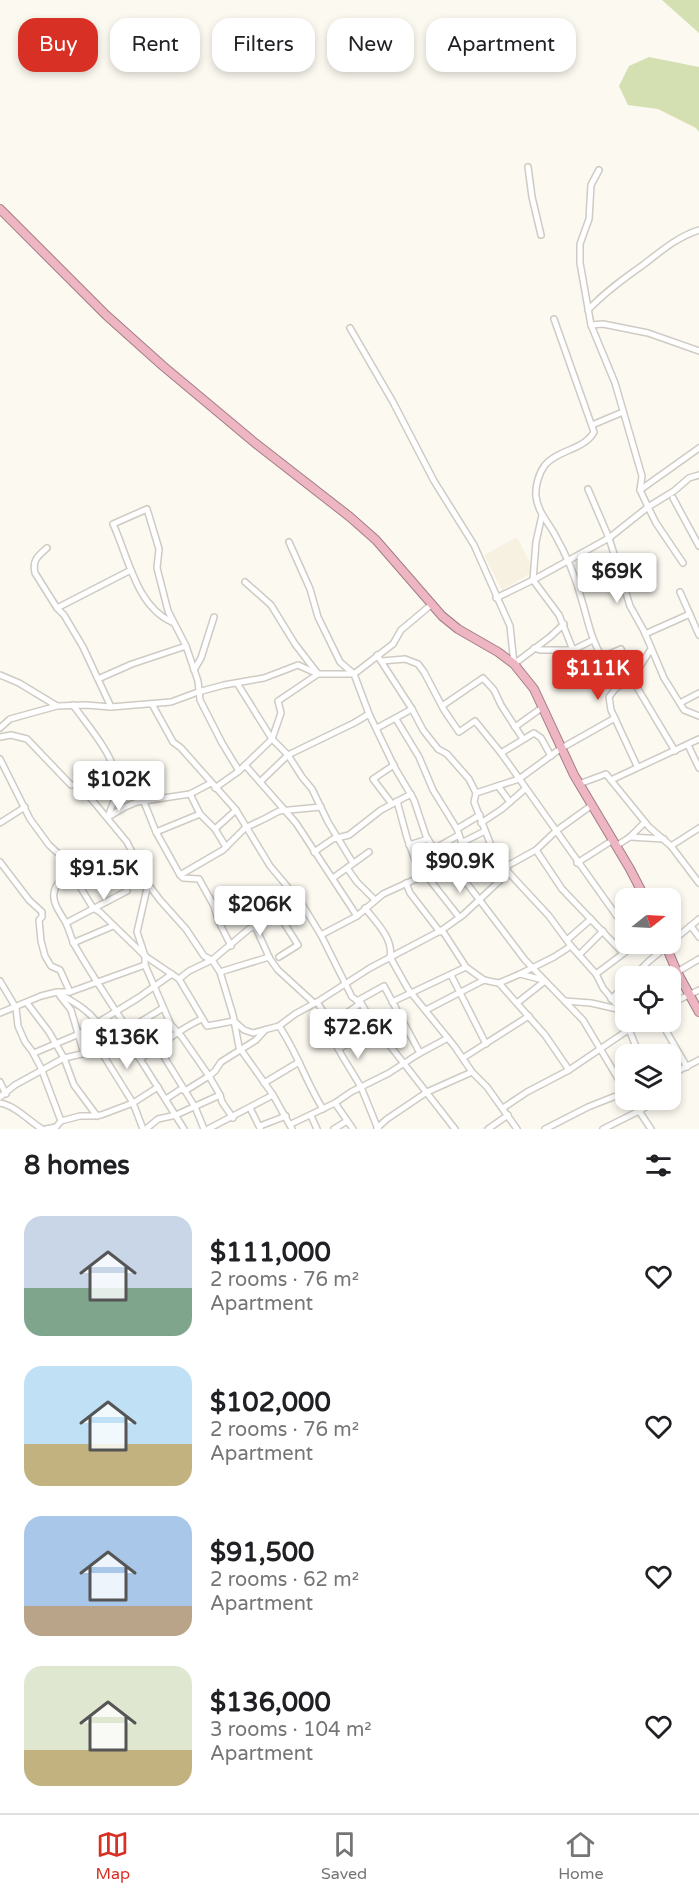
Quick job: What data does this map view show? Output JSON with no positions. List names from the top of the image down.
{
  "north": "right",
  "page": {
    "chip": [
      "Buy",
      "Rent",
      "Filters",
      "New",
      "Apartment"
    ],
    "price": [
      "$69K",
      "$111K",
      "$102K",
      "$90.9K",
      "$91.5K",
      "$206K",
      "$72.6K",
      "$136K"
    ],
    "heading": "8 homes",
    "list": [
      {
        "name": "$111,000",
        "note": "2 rooms · 76 m² · Apartment"
      },
      {
        "name": "$102,000",
        "note": "2 rooms · 76 m² · Apartment"
      },
      {
        "name": "$91,500",
        "note": "2 rooms · 62 m² · Apartment"
      },
      {
        "name": "$136,000",
        "note": "3 rooms · 104 m² · Apartment"
      }
    ],
    "tabs": ["Map", "Saved", "Home"]
  }
}
